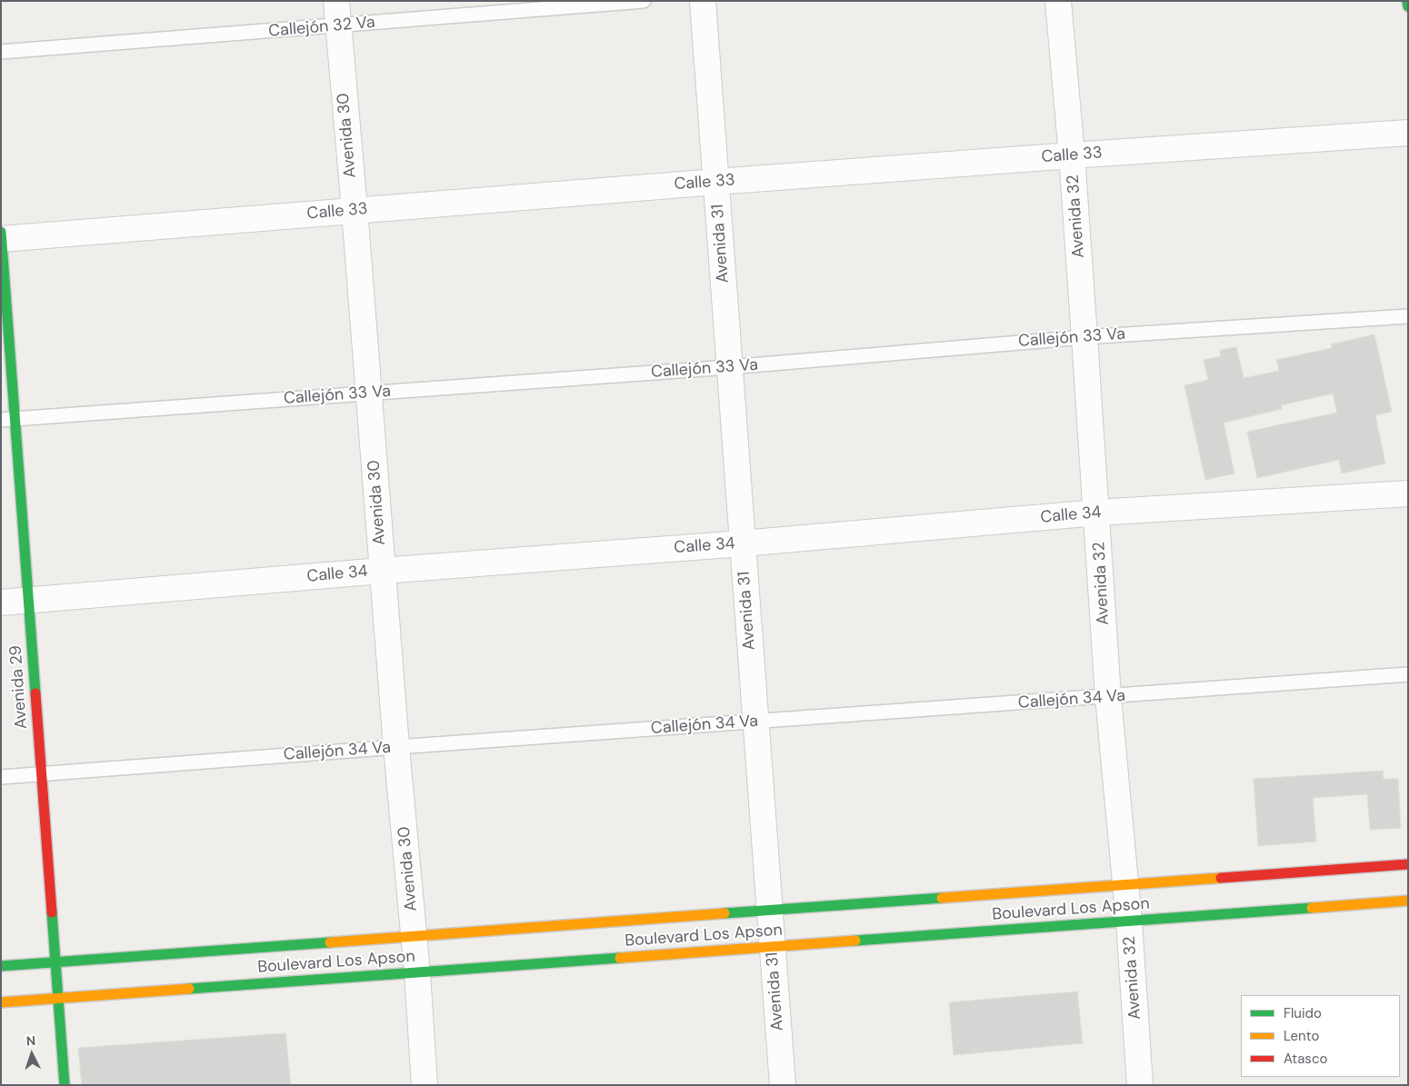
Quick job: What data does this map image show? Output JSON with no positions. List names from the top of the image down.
{
  "streets": {
    "main road": ["Avenida 29", "Boulevard Los Apson"],
    "street": [
      "Avenida 30",
      "Calle 33",
      "Avenida 32",
      "Avenida 31",
      "Calle 34"
    ],
    "lane": ["Callejón 32 Va", "Callejón 33 Va", "Callejón 34 Va"]
  },
  "crossings": [
    ["Callejón 32 Va", "Avenida 30"],
    ["Avenida 30", "Calle 33"],
    ["Avenida 30", "Callejón 33 Va"],
    ["Avenida 30", "Calle 34"],
    ["Avenida 30", "Callejón 34 Va"],
    ["Avenida 30", "Boulevard Los Apson"],
    ["Calle 33", "Avenida 32"],
    ["Calle 33", "Avenida 31"],
    ["Calle 33", "Avenida 29"],
    ["Avenida 32", "Callejón 33 Va"],
    ["Avenida 32", "Calle 34"],
    ["Avenida 32", "Callejón 34 Va"],
    ["Avenida 32", "Boulevard Los Apson"],
    ["Avenida 31", "Callejón 33 Va"],
    ["Avenida 31", "Calle 34"],
    ["Avenida 31", "Callejón 34 Va"],
    ["Avenida 31", "Boulevard Los Apson"],
    ["Callejón 33 Va", "Avenida 29"],
    ["Calle 34", "Avenida 29"],
    ["Avenida 29", "Callejón 34 Va"],
    ["Avenida 29", "Boulevard Los Apson"]
  ],
  "legend": ["Fluido", "Lento", "Atasco"],
  "north": "top"
}
